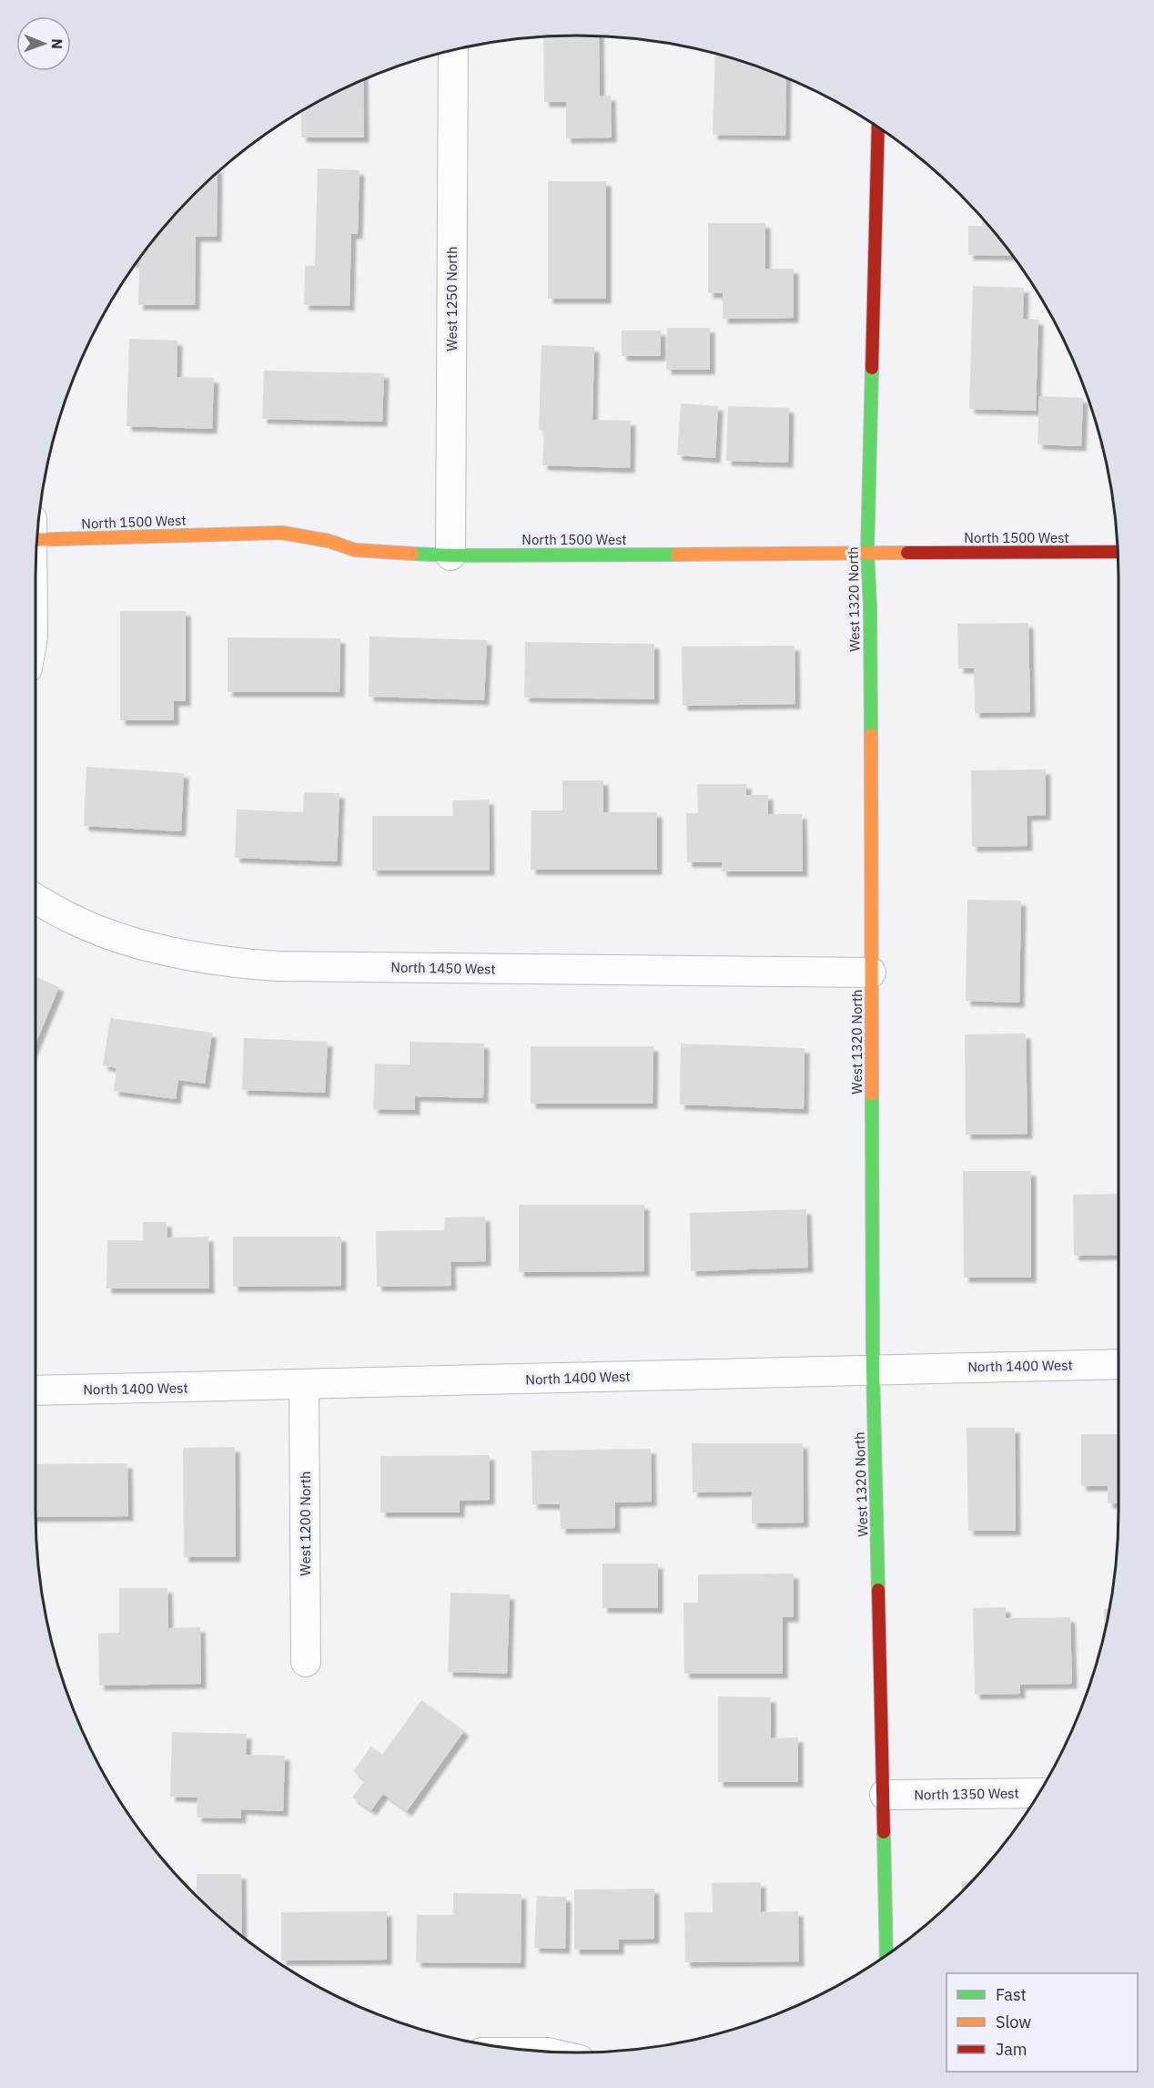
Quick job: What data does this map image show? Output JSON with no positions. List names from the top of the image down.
{
  "streets": {
    "street": [
      "West 1250 North",
      "North 1500 West",
      "West 1320 North",
      "North 1450 West",
      "North 1400 West",
      "West 1200 North",
      "North 1350 West"
    ]
  },
  "crossings": [
    ["West 1250 North", "North 1500 West"],
    ["North 1500 West", "West 1320 North"],
    ["West 1320 North", "North 1450 West"],
    ["West 1320 North", "North 1400 West"],
    ["West 1320 North", "North 1350 West"],
    ["North 1400 West", "West 1200 North"]
  ],
  "legend": ["Fast", "Slow", "Jam"],
  "north": "right"
}
